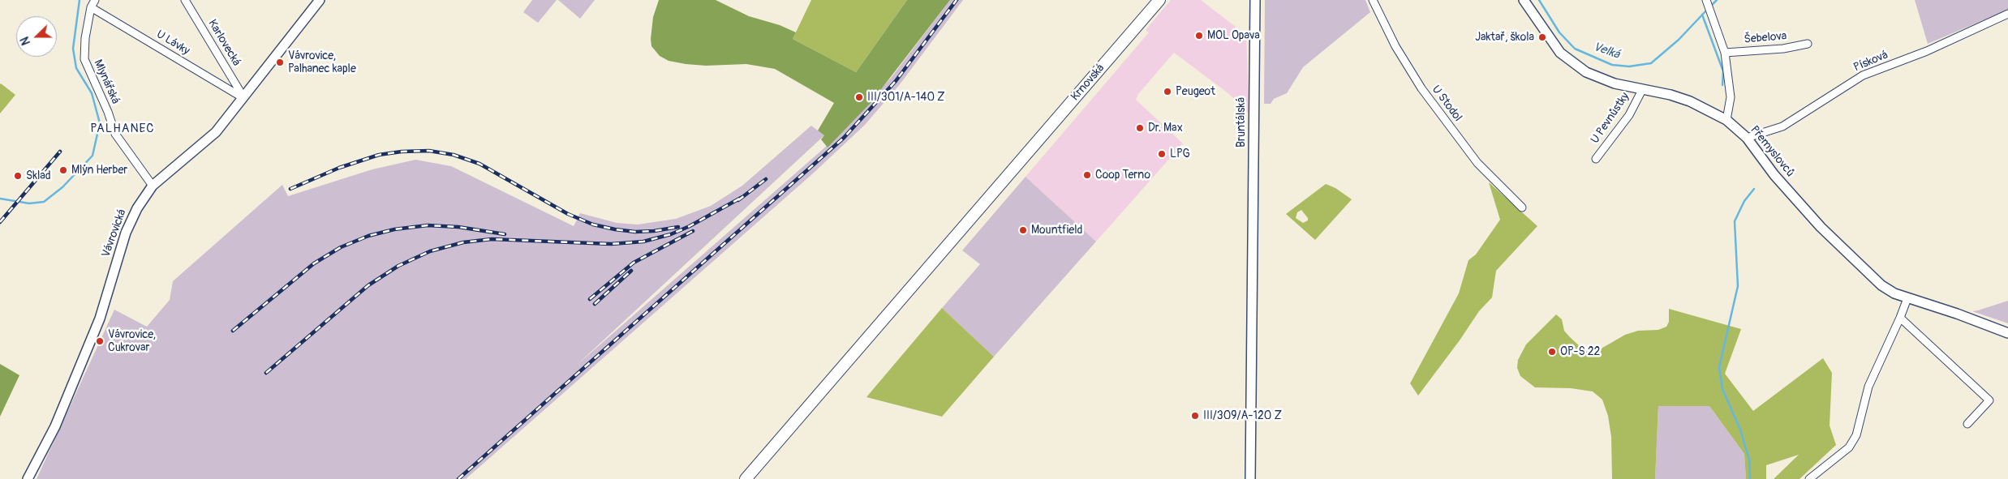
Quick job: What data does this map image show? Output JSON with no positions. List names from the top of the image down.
{
  "streets": {
    "main road": ["Krnovská"],
    "street": [
      "Šebelova",
      "U Lávky",
      "Karlovecká",
      "Písková",
      "Mlynářská",
      "U Stodol",
      "U Pevnůstky",
      "Bruntálská",
      "Přemyslovců",
      "Vávrovická"
    ]
  },
  "crossings": [
    ["U Lávky", "Karlovecká"],
    ["U Lávky", "Mlynářská"],
    ["U Lávky", "Vávrovická"],
    ["Karlovecká", "Vávrovická"],
    ["Písková", "Přemyslovců"],
    ["Mlynářská", "Vávrovická"],
    ["U Pevnůstky", "Přemyslovců"]
  ],
  "districts": ["PALHANEC"],
  "water": ["Velká"],
  "places": [
    "MOL Opava",
    "Jaktař, škola",
    "Vávrovice, Palhanec kaple",
    "Peugeot",
    "III/301/A-140 Z",
    "Dr. Max",
    "LPG",
    "Mlýn Herber",
    "Coop Terno",
    "Sklad",
    "Mountfield",
    "Vávrovice, Cukrovar",
    "OP-S 22",
    "III/309/A-120 Z"
  ],
  "north": "left"
}
